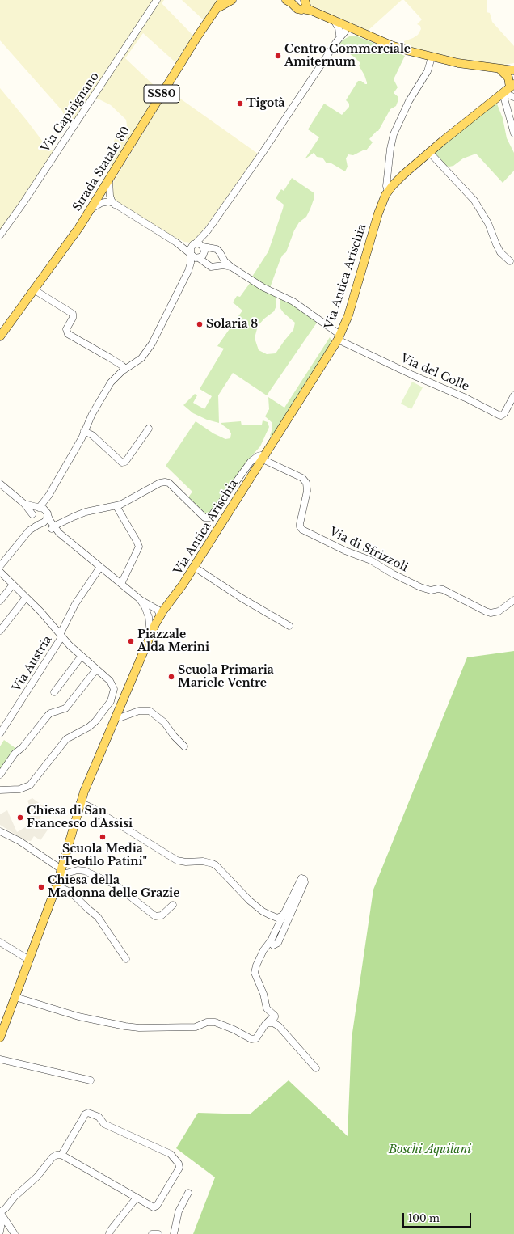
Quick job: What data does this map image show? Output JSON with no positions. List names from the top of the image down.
{
  "streets": {
    "main road": ["SS80", "Strada Statale 80", "Via Antica Arischia"],
    "street": [
      "Via Capitignano",
      "Via del Colle",
      "Via di Sfrizzoli",
      "Via Austria"
    ]
  },
  "crossings": [
    ["Via Antica Arischia", "Via del Colle"],
    ["Via Antica Arischia", "Via di Sfrizzoli"]
  ],
  "parks": ["Boschi Aquilani"],
  "places": [
    "Centro Commerciale Amiternum",
    "Tigotà",
    "Solaria 8",
    "Piazzale Alda Merini",
    "Scuola Primaria Mariele Ventre",
    "Chiesa di San Francesco d'Assisi",
    "Scuola Media \"Teofilo Patini\"",
    "Chiesa della Madonna delle Grazie"
  ],
  "scale_bar": "100 m"
}
